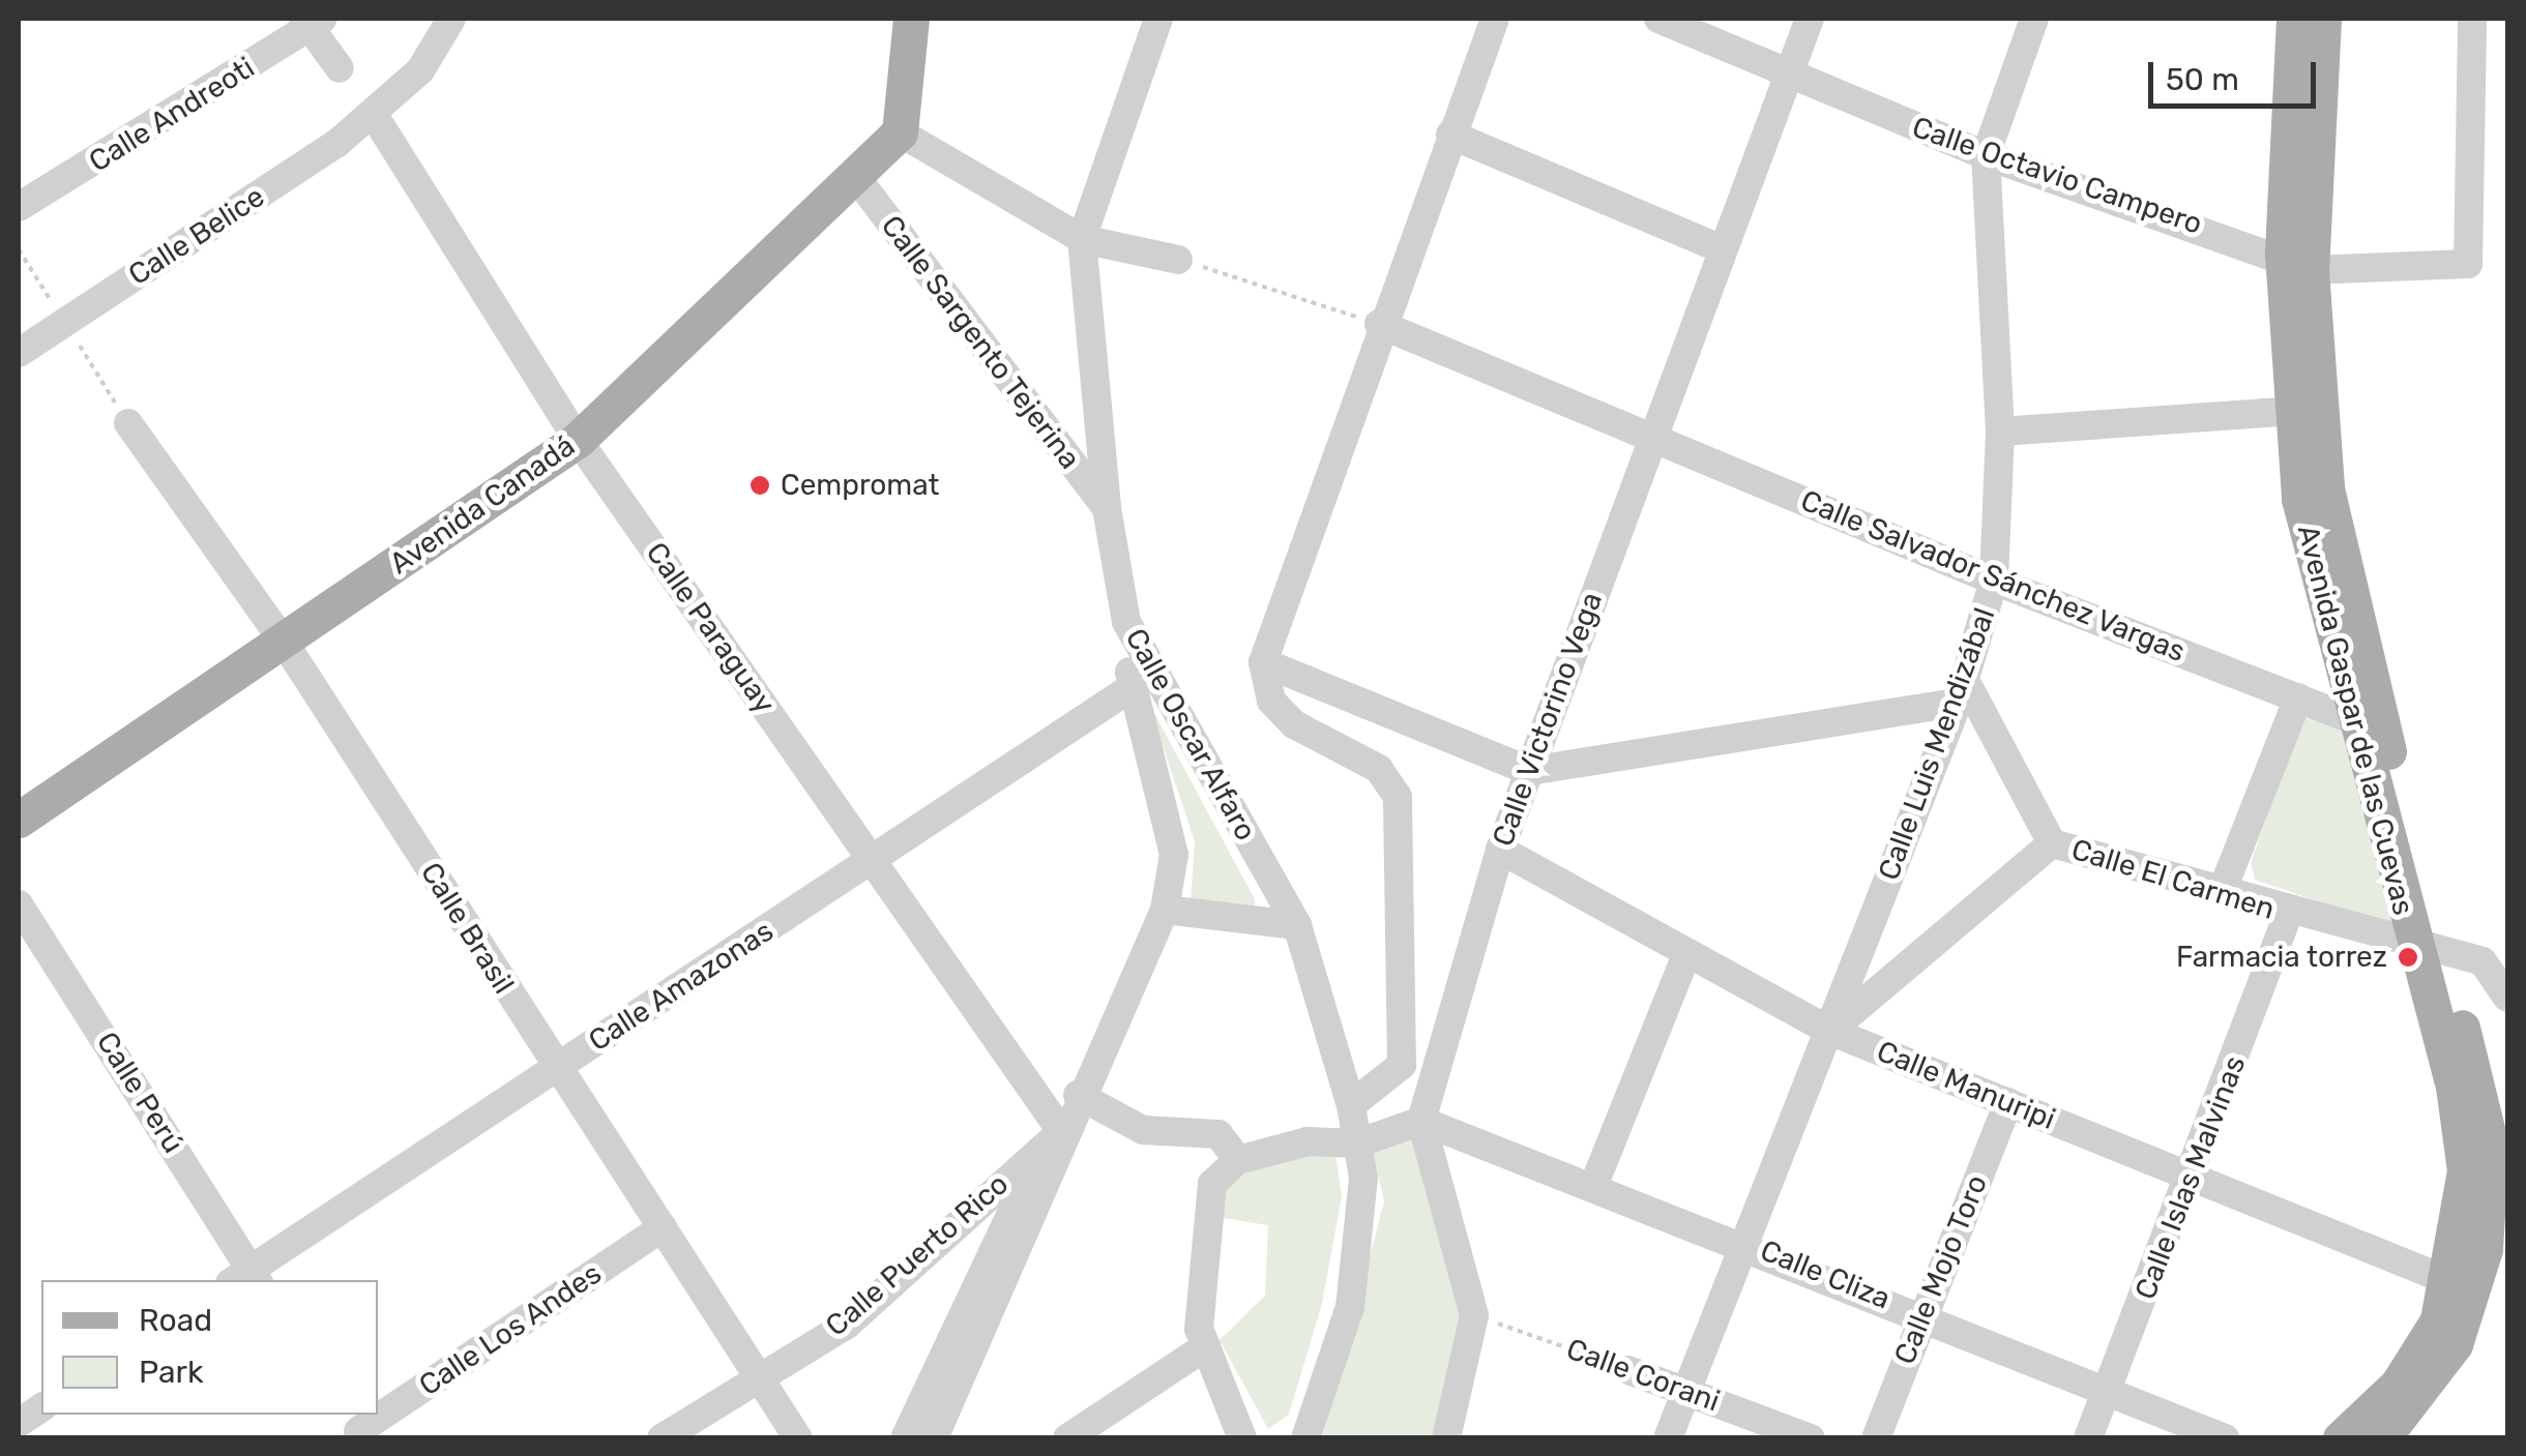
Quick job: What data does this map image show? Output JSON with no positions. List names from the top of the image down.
{
  "streets": {
    "main road": ["Avenida Canadá", "Avenida Gaspar de las Cuevas"],
    "street": [
      "Calle Andreoti",
      "Calle Octavio Campero",
      "Calle Belice",
      "Calle Sargento Tejerina",
      "Calle Salvador Sánchez Vargas",
      "Calle Paraguay",
      "Calle Victorino Vega",
      "Calle Oscar Alfaro",
      "Calle Luis Mendizábal",
      "Calle El Carmen",
      "Calle Brasil",
      "Calle Amazonas",
      "Calle Manuripi",
      "Calle Perú",
      "Calle Islas Malvinas",
      "Calle Puerto Rico",
      "Calle Mojo Toro",
      "Calle Cliza",
      "Calle Los Andes",
      "Calle Corani"
    ]
  },
  "crossings": [
    ["Calle Octavio Campero", "Calle Victorino Vega"],
    ["Calle Octavio Campero", "Avenida Gaspar de las Cuevas"],
    ["Calle Octavio Campero", "Calle Luis Mendizábal"],
    ["Calle Belice", "Calle Paraguay"],
    ["Calle Sargento Tejerina", "Avenida Canadá"],
    ["Calle Sargento Tejerina", "Calle Oscar Alfaro"],
    ["Avenida Canadá", "Calle Paraguay"],
    ["Avenida Canadá", "Calle Brasil"],
    ["Calle Salvador Sánchez Vargas", "Calle Victorino Vega"],
    ["Calle Salvador Sánchez Vargas", "Avenida Gaspar de las Cuevas"],
    ["Calle Salvador Sánchez Vargas", "Calle Luis Mendizábal"],
    ["Calle Paraguay", "Calle Amazonas"],
    ["Calle Paraguay", "Calle Puerto Rico"],
    ["Calle Victorino Vega", "Calle Manuripi"],
    ["Calle Victorino Vega", "Calle Cliza"],
    ["Avenida Gaspar de las Cuevas", "Calle El Carmen"],
    ["Avenida Gaspar de las Cuevas", "Calle Manuripi"],
    ["Calle Luis Mendizábal", "Calle Manuripi"],
    ["Calle Luis Mendizábal", "Calle Cliza"],
    ["Calle Luis Mendizábal", "Calle Corani"],
    ["Calle El Carmen", "Calle Islas Malvinas"],
    ["Calle Brasil", "Calle Amazonas"],
    ["Calle Brasil", "Calle Puerto Rico"],
    ["Calle Brasil", "Calle Los Andes"],
    ["Calle Amazonas", "Calle Perú"],
    ["Calle Manuripi", "Calle Islas Malvinas"],
    ["Calle Manuripi", "Calle Mojo Toro"],
    ["Calle Islas Malvinas", "Calle Cliza"],
    ["Calle Mojo Toro", "Calle Cliza"]
  ],
  "places": ["Cempromat", "Farmacia torrez"],
  "legend": ["Road", "Park"],
  "scale_bar": "50 m"
}
